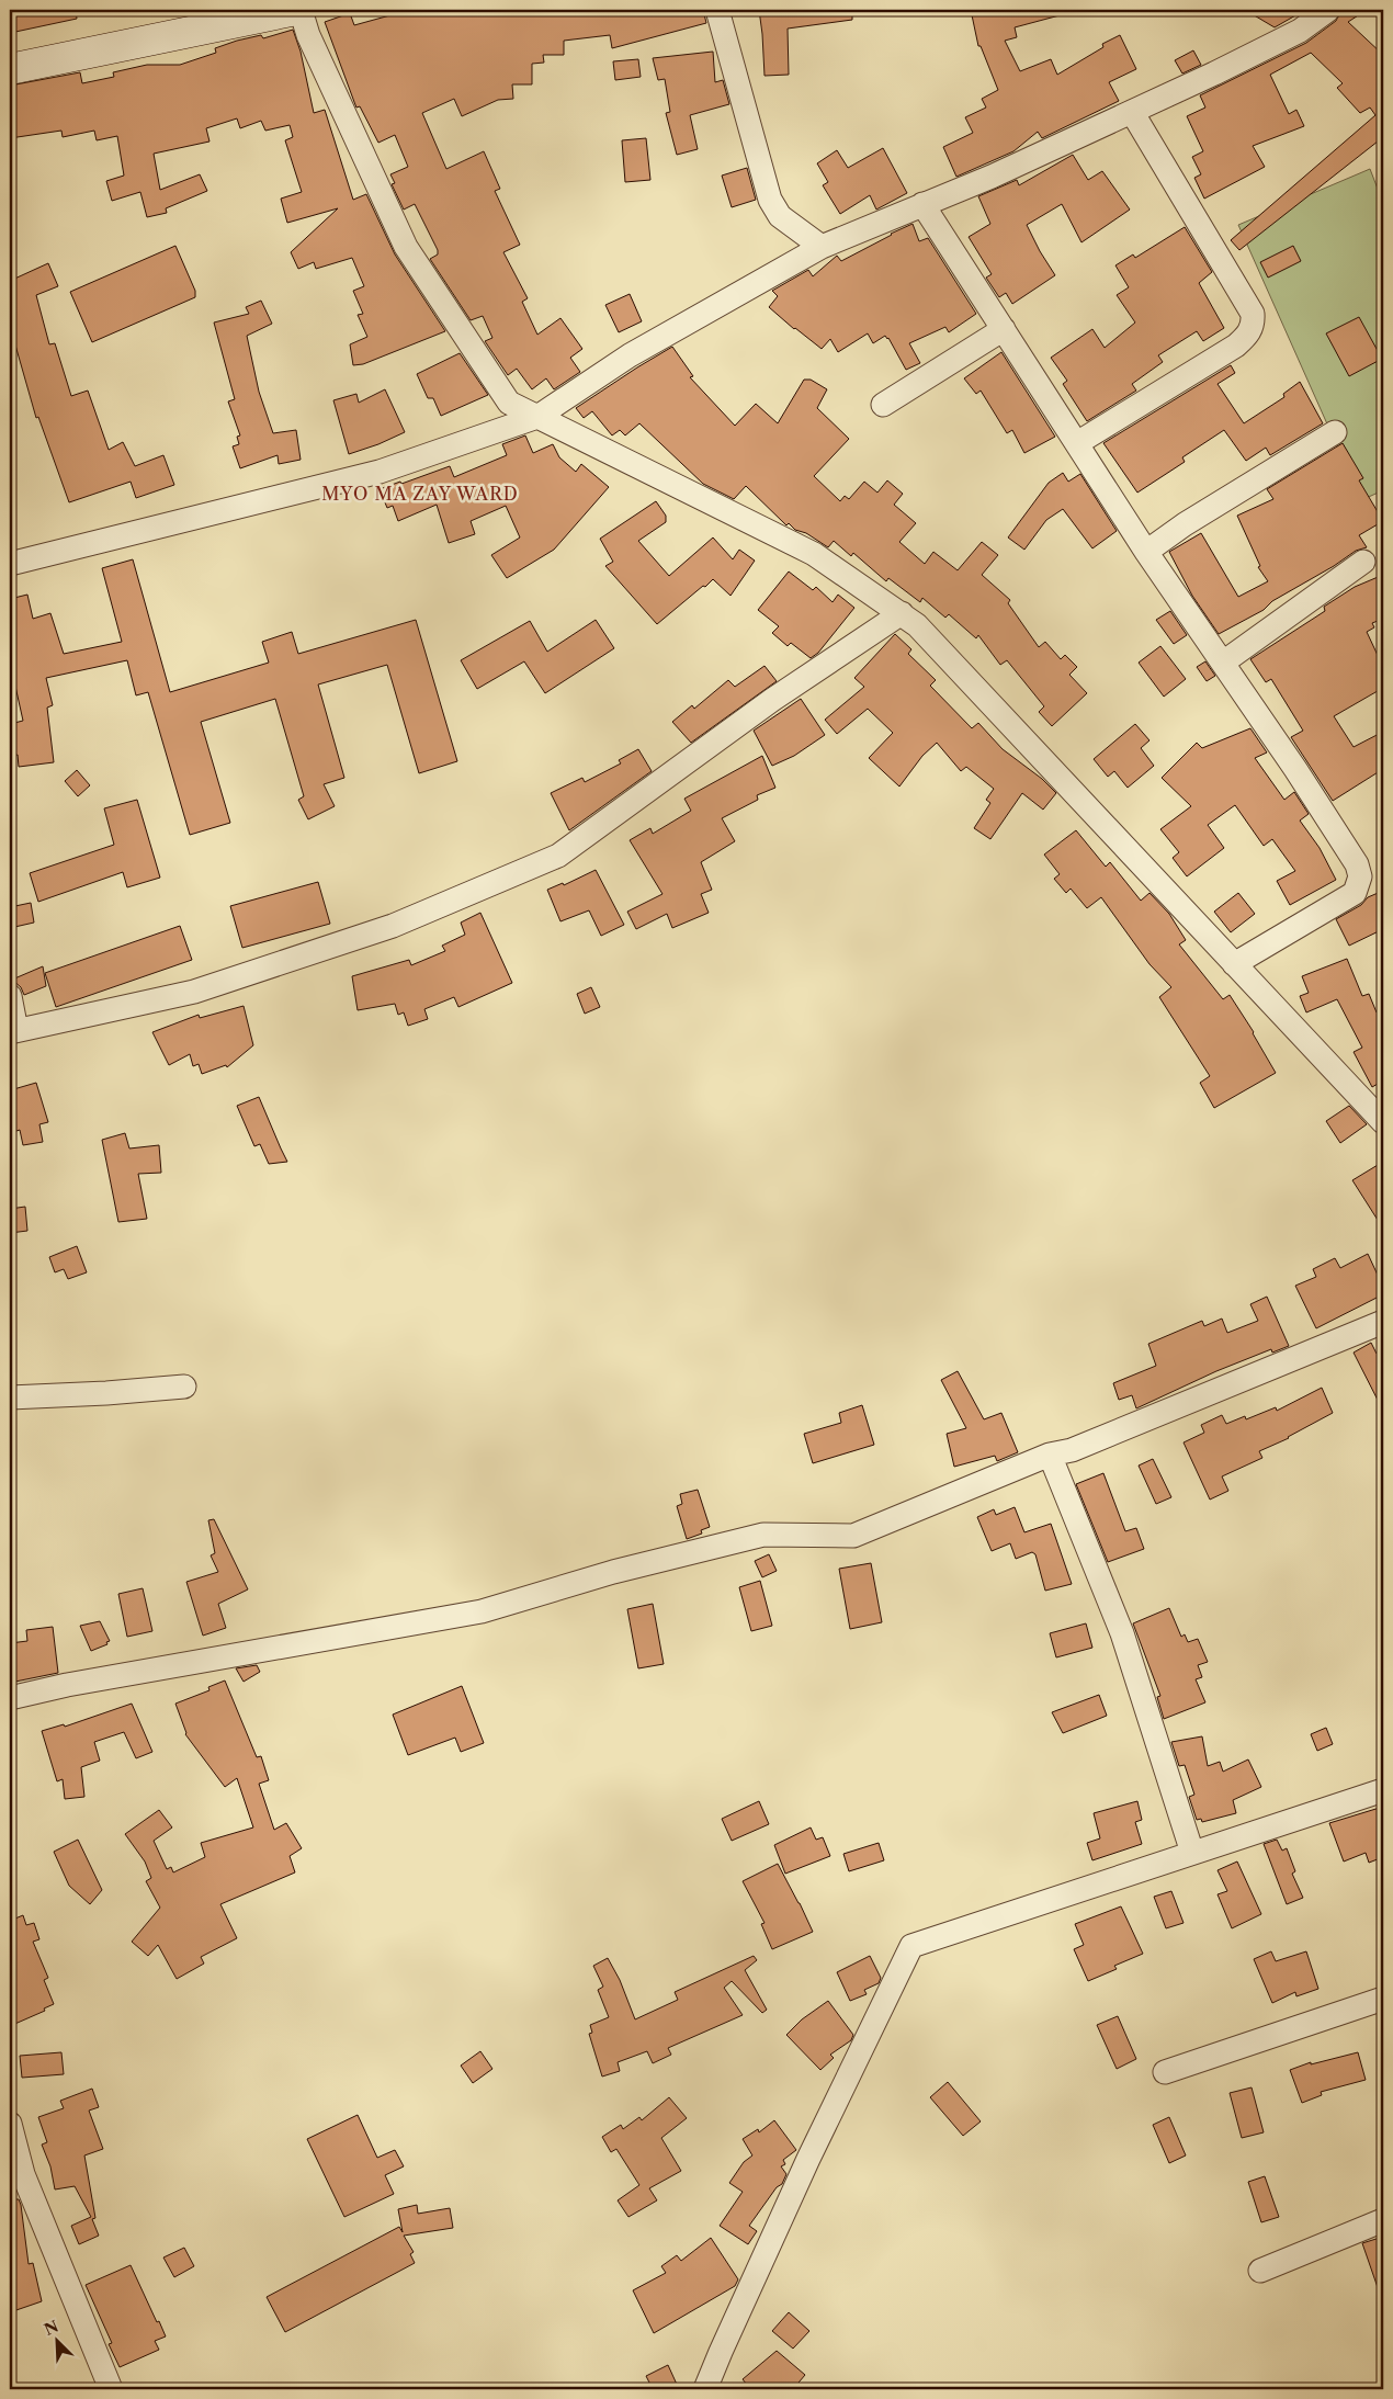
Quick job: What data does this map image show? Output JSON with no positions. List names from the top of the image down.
{
  "districts": ["MYO MA ZAY WARD"],
  "north": "top left"
}
